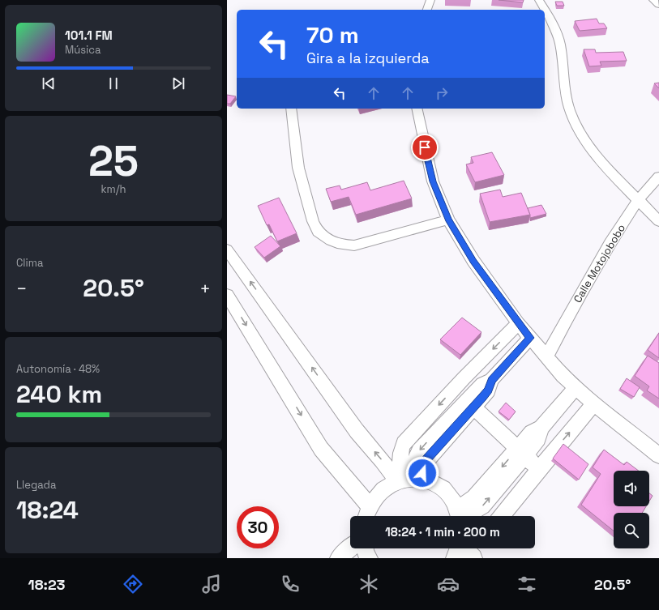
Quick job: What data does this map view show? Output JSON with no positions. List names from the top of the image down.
{
  "streets": {
    "street": ["Calle Motojobobo"]
  },
  "page": {
    "turn": ["70 m", "Gira a la izquierda"],
    "song": ["101.1 FM", "Música"],
    "tile": [
      ["25", "km/h"],
      "Clima",
      ["Autonomía · 48%", "240 km"],
      ["Llegada", "18:24"]
    ],
    "heat": ["−", "20.5°", "+"],
    "limit": "30",
    "trip": "18:24 · 1 min · 200 m",
    "tabs": ["18:23", "20.5°"]
  }
}
